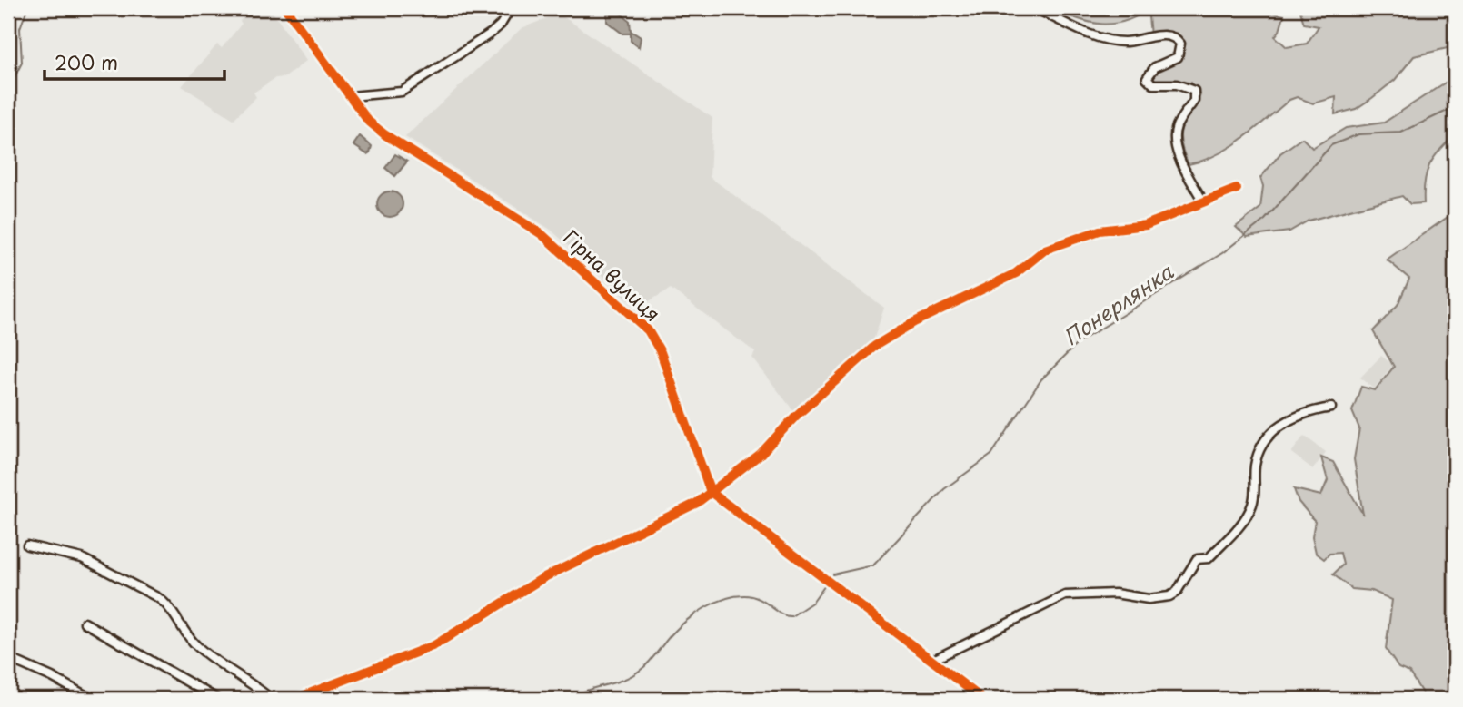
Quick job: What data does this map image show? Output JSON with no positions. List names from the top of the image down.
{
  "streets": {
    "street": ["Гірна вулиця"]
  },
  "water": ["Понерлянка"],
  "scale_bar": "200 m"
}
